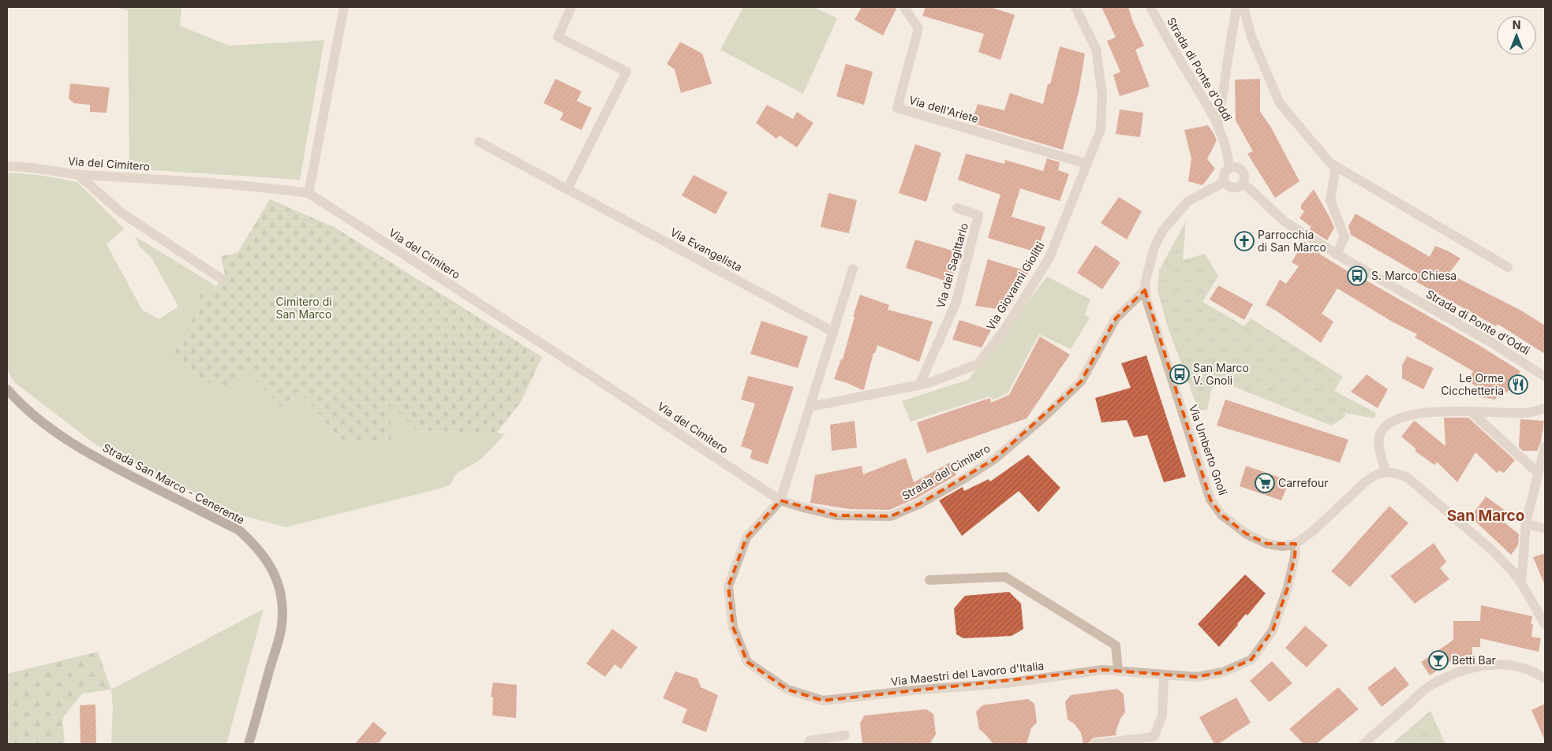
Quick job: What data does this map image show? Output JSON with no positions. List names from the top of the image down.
{
  "streets": {
    "main road": ["Strada San Marco - Cenerente"],
    "street": [
      "Strada di Ponte d'Oddi",
      "Via dell'Ariete",
      "Via del Cimitero",
      "Via Evangelista",
      "Via del Sagittario",
      "Via Giovanni Giolitti",
      "Via Umberto Gnoli",
      "Strada del Cimitero",
      "Via Maestri del Lavoro d'Italia"
    ]
  },
  "crossings": [
    ["Strada di Ponte d'Oddi", "Via Umberto Gnoli"],
    ["Via dell'Ariete", "Via Giovanni Giolitti"],
    ["Via del Cimitero", "Strada del Cimitero"],
    ["Via del Cimitero", "Via Maestri del Lavoro d'Italia"],
    ["Via del Sagittario", "Via Giovanni Giolitti"],
    ["Via Umberto Gnoli", "Strada del Cimitero"],
    ["Via Umberto Gnoli", "Via Maestri del Lavoro d'Italia"],
    ["Strada del Cimitero", "Via Maestri del Lavoro d'Italia"]
  ],
  "districts": ["San Marco"],
  "parks": ["Cimitero di San Marco"],
  "places": {
    "church": ["Parrocchia di San Marco"],
    "bus stop": ["S. Marco Chiesa", "San Marco V. Gnoli"],
    "restaurant": ["Le Orme Cicchetteria"],
    "supermarket": ["Carrefour"],
    "bar": ["Betti Bar"]
  },
  "north": "top"
}
